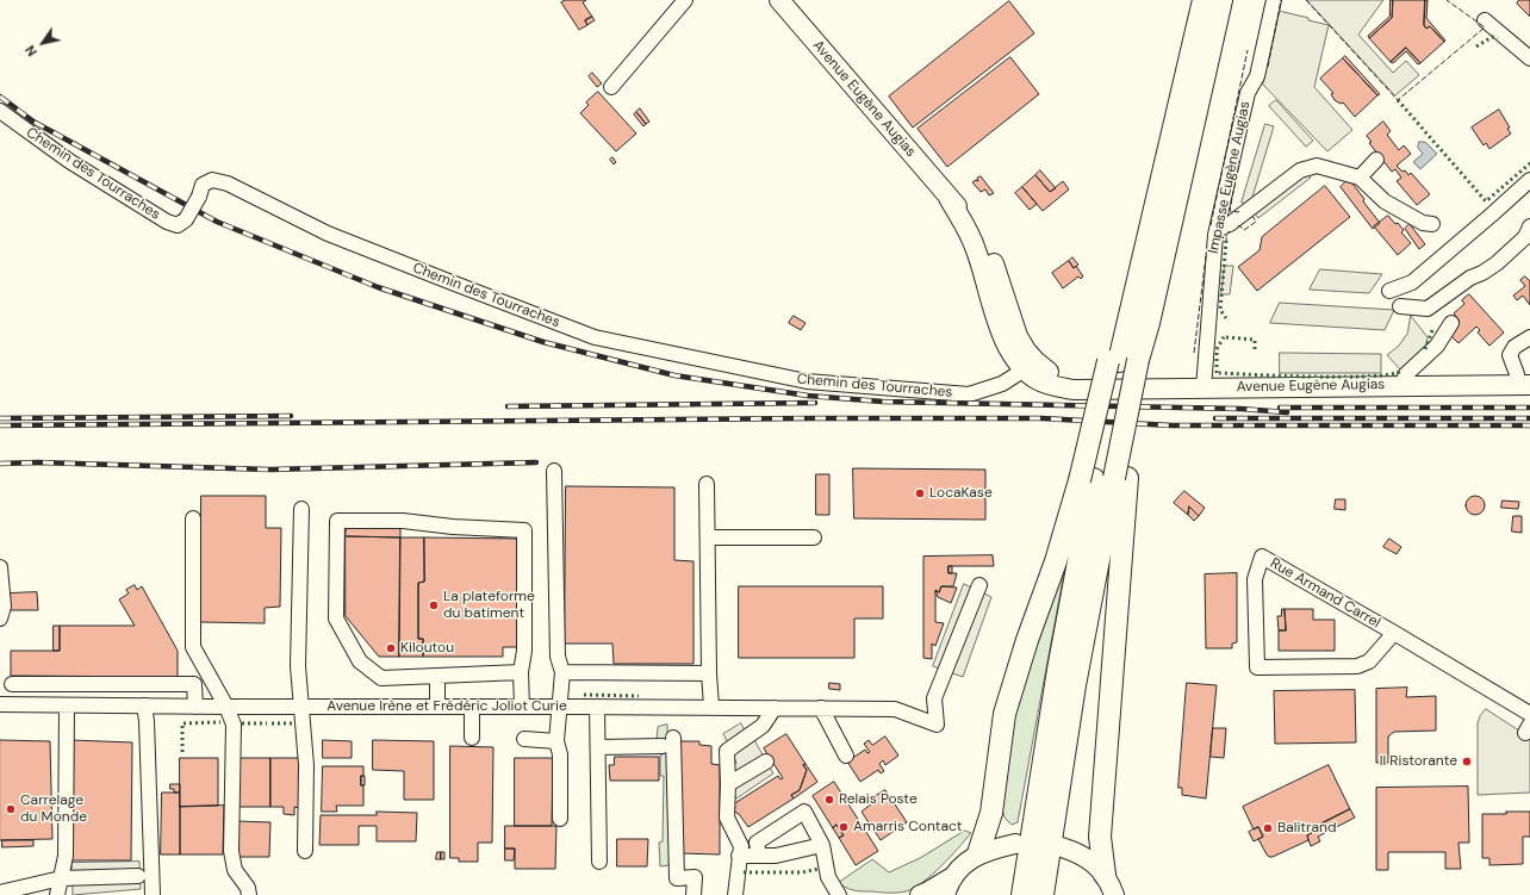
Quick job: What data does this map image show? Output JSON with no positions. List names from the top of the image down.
{
  "streets": {
    "main road": ["Avenue Eugène Augias"],
    "street": [
      "Chemin des Tourraches",
      "Impasse Eugène Augias",
      "Rue Armand Carrel",
      "Avenue Irène et Frédéric Joliot Curie"
    ]
  },
  "crossings": [
    ["Avenue Eugène Augias", "Chemin des Tourraches"],
    ["Avenue Eugène Augias", "Impasse Eugène Augias"]
  ],
  "places": [
    "LocaKase",
    "La plateforme du batiment",
    "Kiloutou",
    "Il Ristorante",
    "Relais Poste",
    "Carrelage du Monde",
    "Amarris Contact",
    "Balitrand"
  ],
  "north": "bottom left"
}
